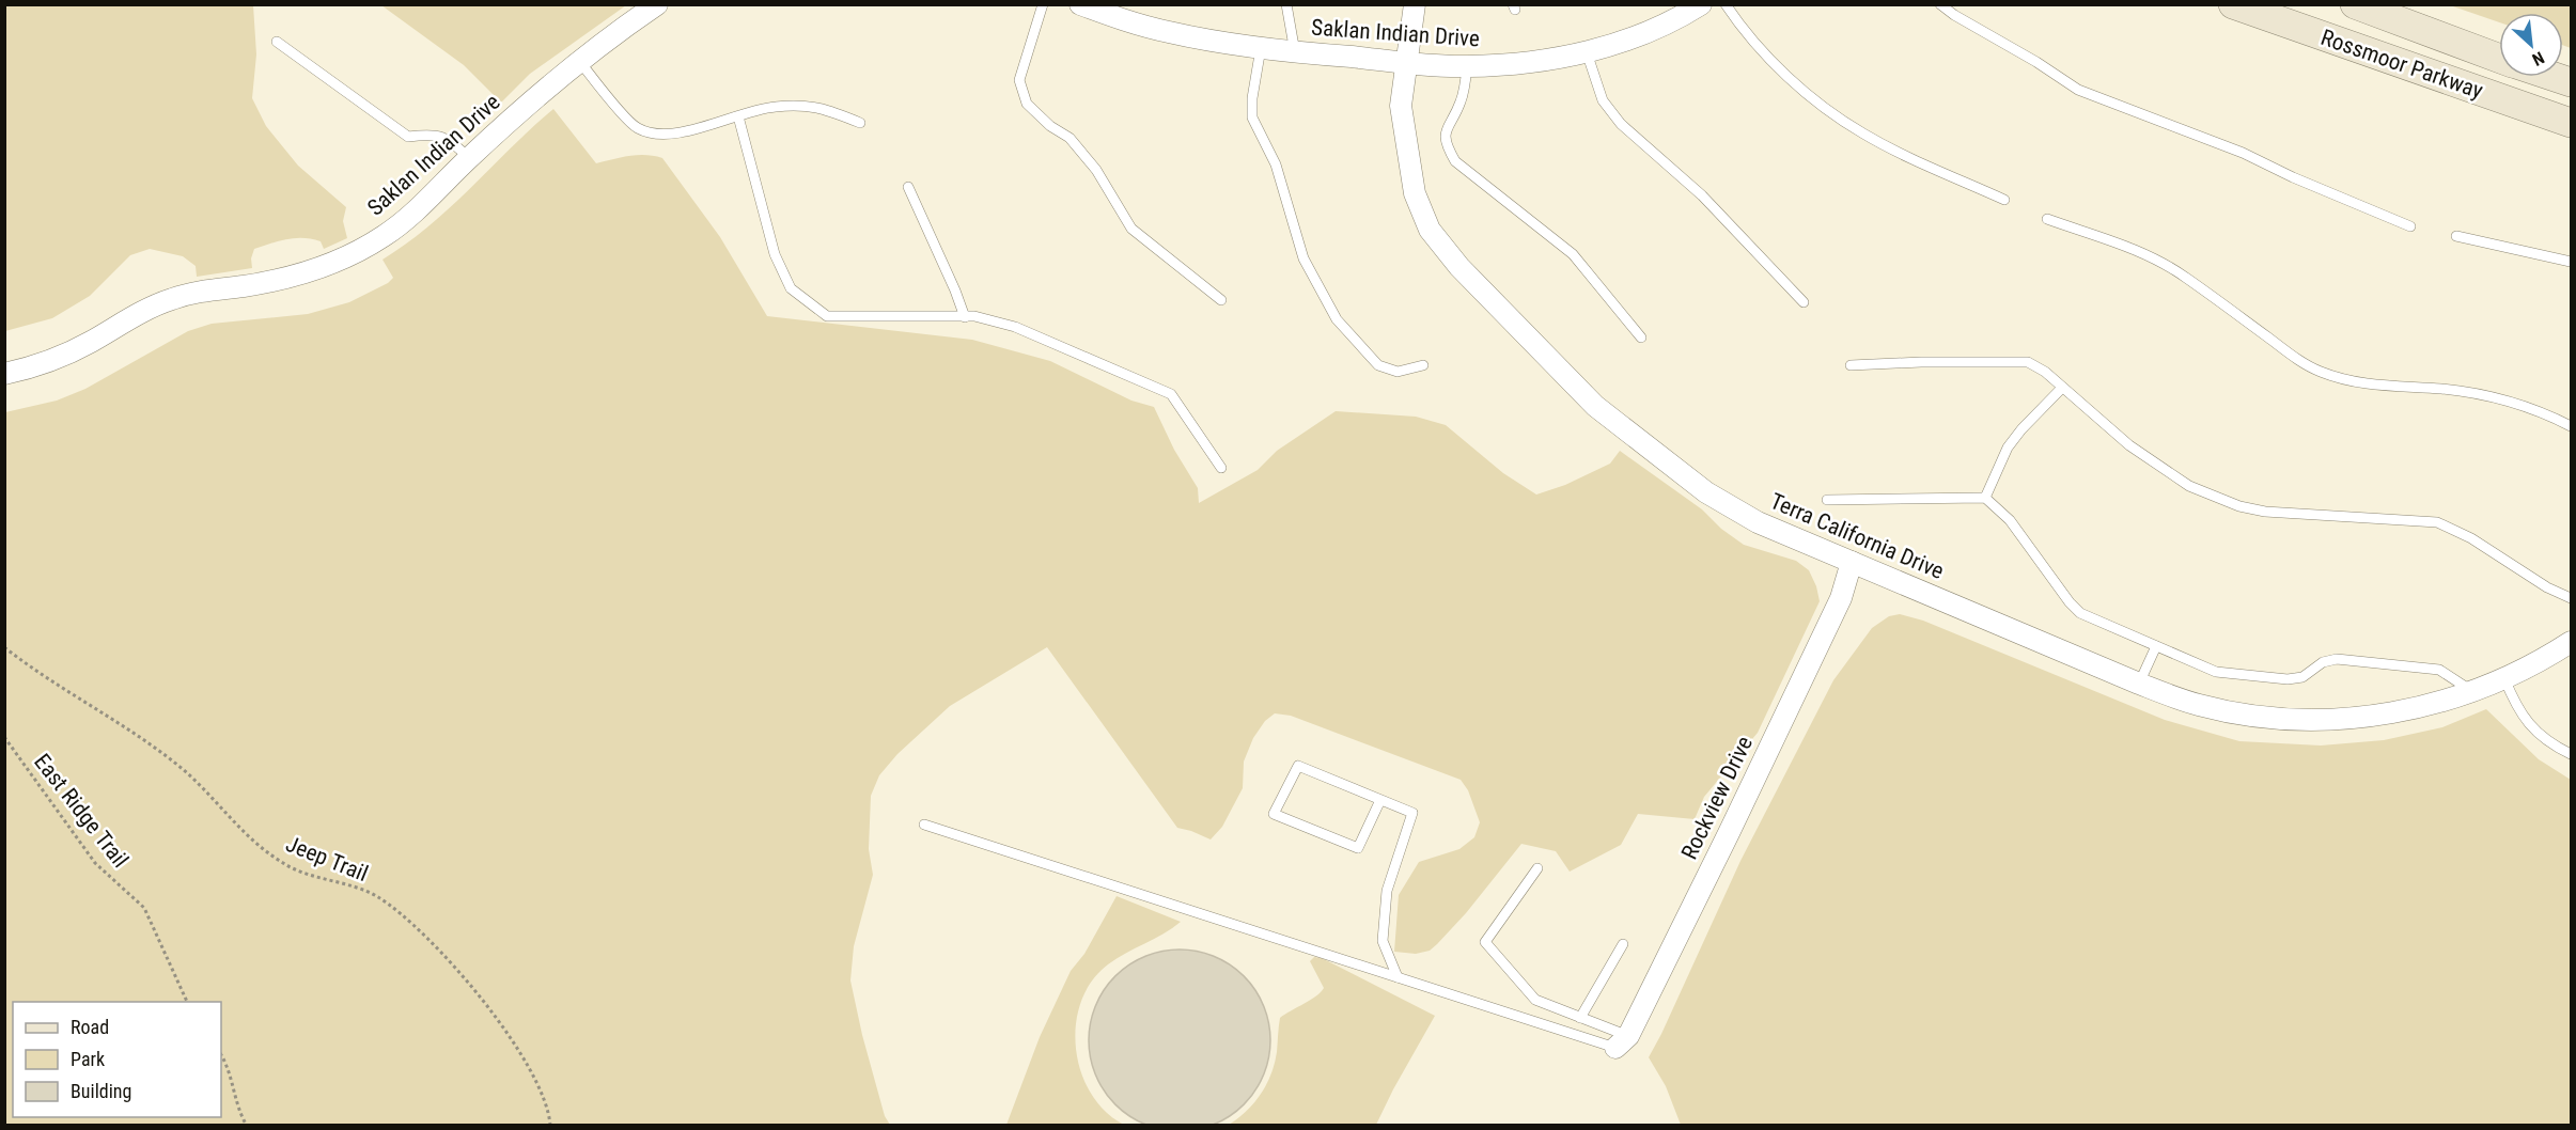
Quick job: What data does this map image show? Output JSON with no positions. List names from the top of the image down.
{
  "streets": {
    "street": [
      "Saklan Indian Drive",
      "Rossmoor Parkway",
      "Terra California Drive",
      "Rockview Drive"
    ],
    "path": ["East Ridge Trail", "Jeep Trail"]
  },
  "crossings": [
    ["Saklan Indian Drive", "Terra California Drive"],
    ["Terra California Drive", "Rockview Drive"]
  ],
  "legend": ["Road", "Park", "Building"],
  "north": "bottom right"
}
